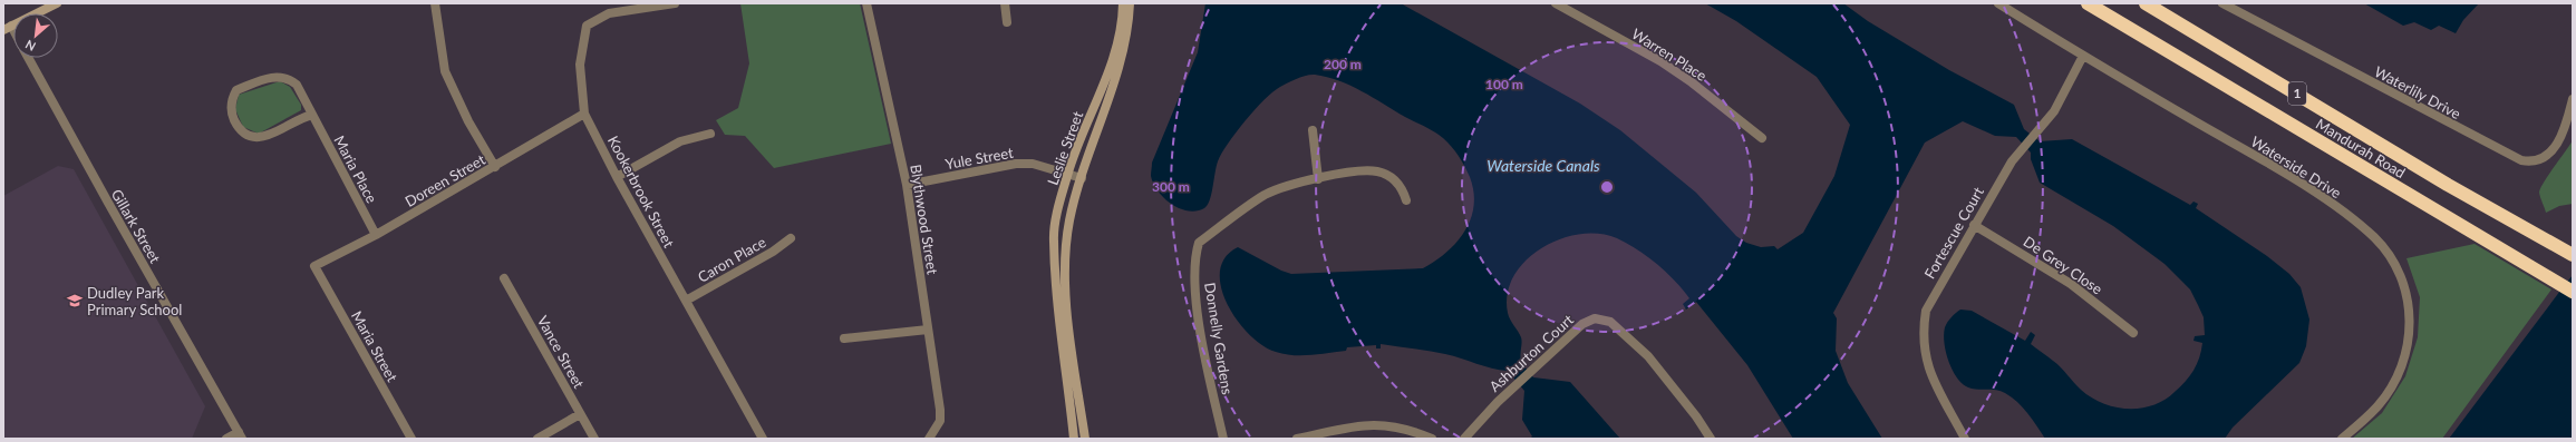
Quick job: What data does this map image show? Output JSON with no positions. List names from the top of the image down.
{
  "streets": {
    "highway": ["1", "Mandurah Road"],
    "street": [
      "Warren Place",
      "Waterlily Drive",
      "Leslie Street",
      "Yule Street",
      "Waterside Drive",
      "Maria Place",
      "Doreen Street",
      "Kookerbrook Street",
      "Blythwood Street",
      "Gillark Street",
      "Fortescue Court",
      "Caron Place",
      "De Grey Close",
      "Donnelly Gardens",
      "Maria Street",
      "Vance Street",
      "Ashburton Court"
    ]
  },
  "crossings": [
    ["Leslie Street", "Yule Street"],
    ["Yule Street", "Blythwood Street"],
    ["Waterside Drive", "Fortescue Court"],
    ["Maria Place", "Doreen Street"],
    ["Doreen Street", "Kookerbrook Street"],
    ["Doreen Street", "Maria Street"],
    ["Kookerbrook Street", "Caron Place"],
    ["Fortescue Court", "De Grey Close"]
  ],
  "water": ["Waterside Canals"],
  "places": {
    "school or university": ["Dudley Park Primary School"]
  },
  "north": "bottom left",
  "rings": ["200 m", "100 m", "300 m"]
}
